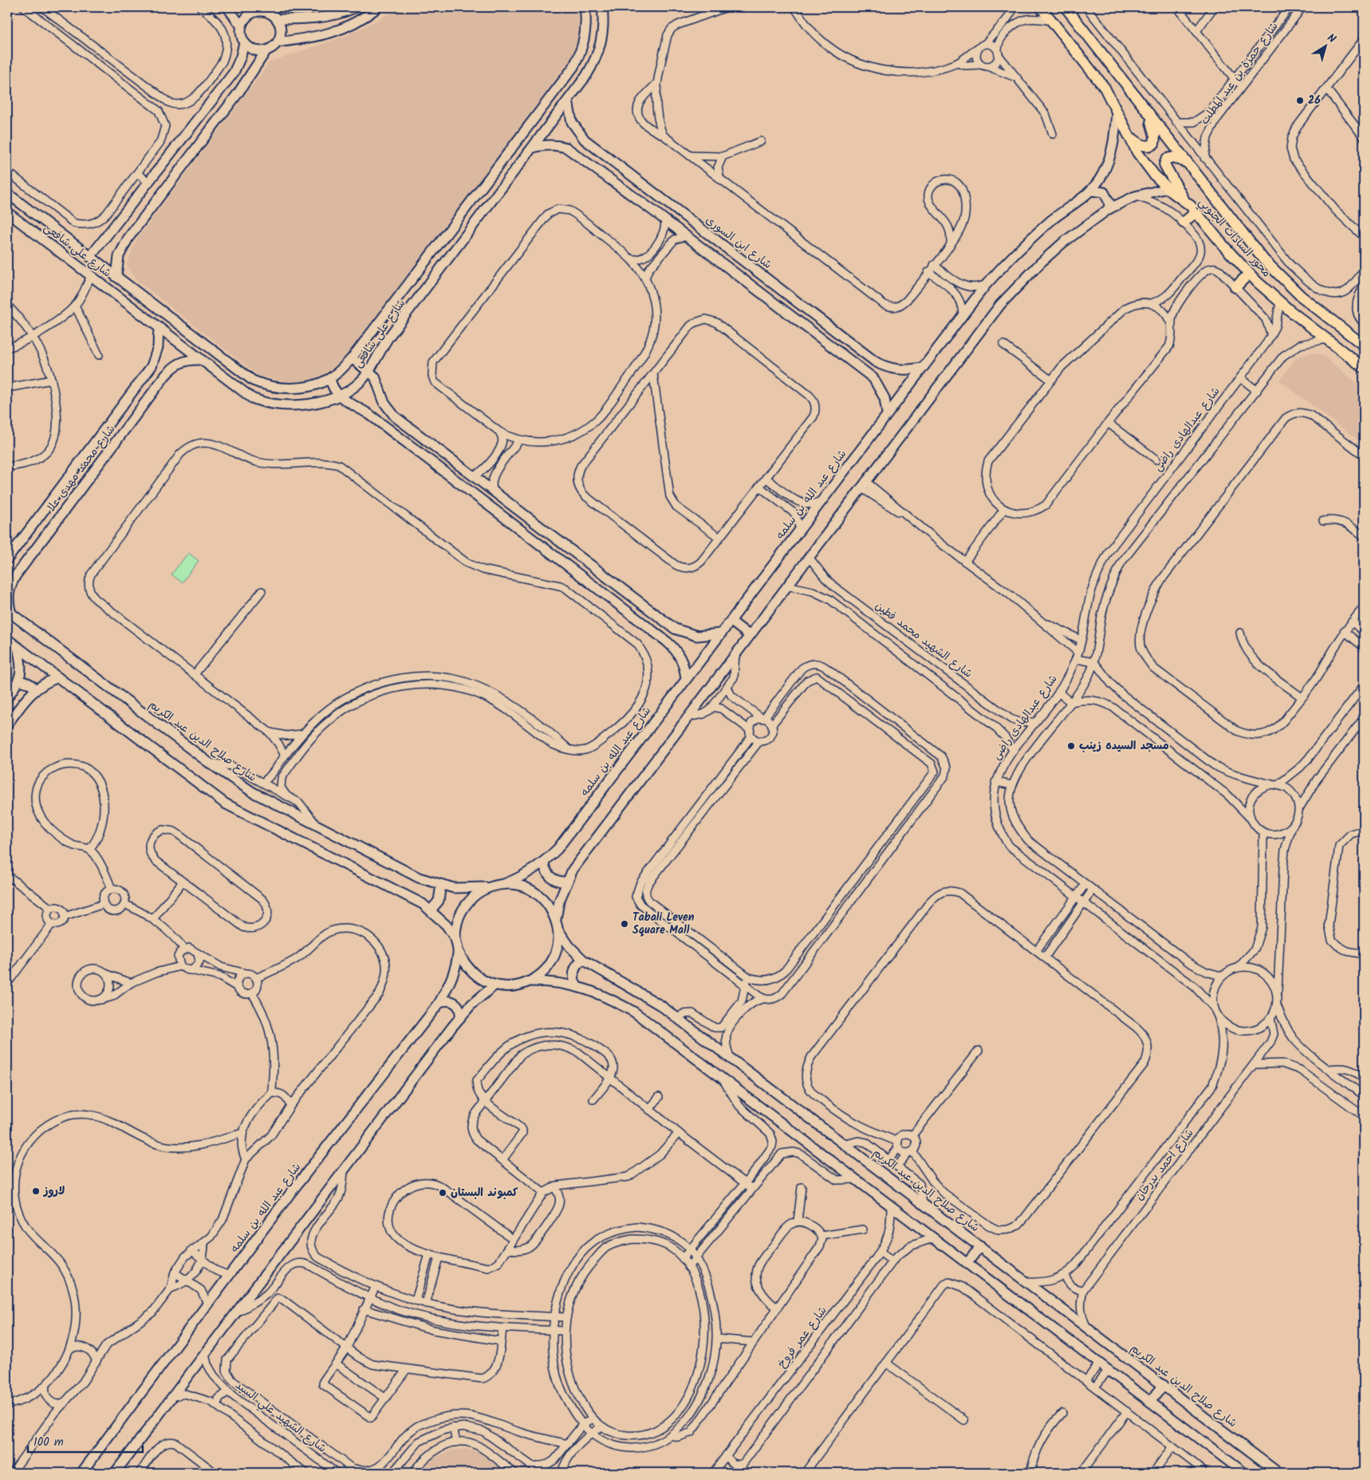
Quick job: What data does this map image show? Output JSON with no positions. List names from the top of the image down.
{
  "streets": {
    "main road": [
      "محور السادات الجنوبي",
      "شارع ابن السورى",
      "شارع على شافعى",
      "شارع محمد مهدى علا",
      "شارع عبد الله بن سلمه",
      "شارع صلاح الدين عبد الكريم"
    ],
    "street": [
      "شارع حمزة بن عبد المطلب",
      "شارع عبدالهادى راضى",
      "شارع الشهيد محمد فطين",
      "شارع احمد بدرخان",
      "شارع عمر فروخ",
      "شارع الشهيد علي السيد"
    ]
  },
  "crossings": [
    ["محور السادات الجنوبي", "شارع عبدالهادى راضى"],
    ["محور السادات الجنوبي", "شارع عبد الله بن سلمه"],
    ["شارع ابن السورى", "شارع على شافعى"],
    ["شارع ابن السورى", "شارع عبد الله بن سلمه"],
    ["شارع على شافعى", "شارع محمد مهدى علا"],
    ["شارع عبدالهادى راضى", "شارع الشهيد محمد فطين"],
    ["شارع عبدالهادى راضى", "شارع احمد بدرخان"],
    ["شارع محمد مهدى علا", "شارع صلاح الدين عبد الكريم"],
    ["شارع عبد الله بن سلمه", "شارع صلاح الدين عبد الكريم"],
    ["شارع صلاح الدين عبد الكريم", "شارع احمد بدرخان"]
  ],
  "places": [
    "26",
    "مسجد السيده زينب",
    "Tabali Leven Square Mall",
    "لاروز",
    "كمبوند البستان"
  ],
  "scale_bar": "100 m",
  "north": "top right"
}
